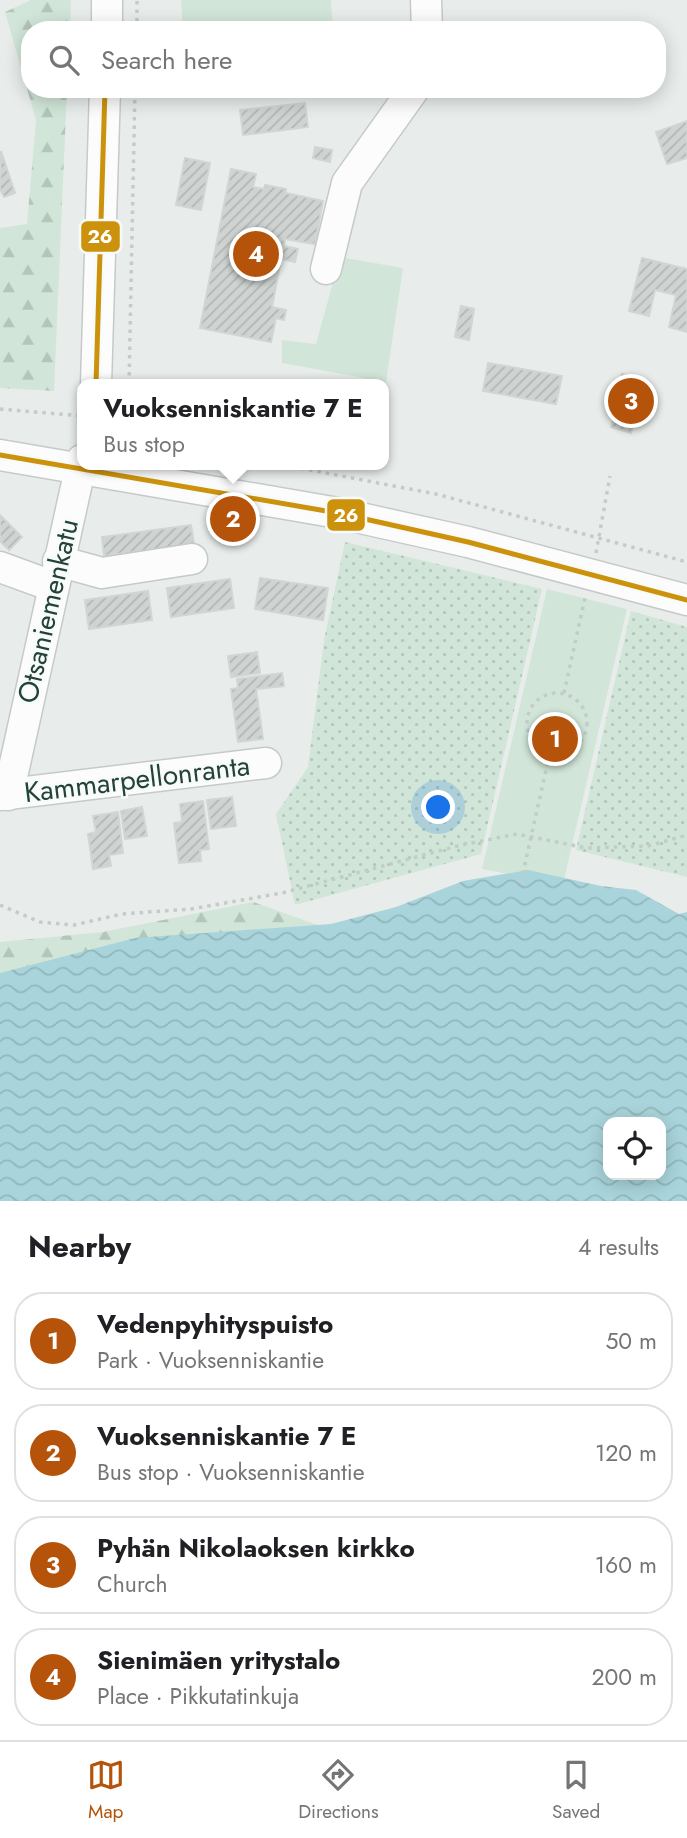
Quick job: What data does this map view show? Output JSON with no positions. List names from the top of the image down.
{
  "streets": {
    "street": ["Otsaniemenkatu", "Kammarpellonranta"]
  },
  "crossings": [
    ["Otsaniemenkatu", "Kammarpellonranta"]
  ],
  "lines": ["transit line 26"],
  "page": {
    "search": "Search here",
    "pins": [
      "4",
      "3",
      "2",
      "1"
    ],
    "popup": ["Vuoksenniskantie 7 E", "Bus stop"],
    "heading": ["Nearby", "4 results"],
    "list": [
      {
        "mark": "1",
        "name": "Vedenpyhityspuisto",
        "note": "Park · Vuoksenniskantie",
        "value": "50 m"
      },
      {
        "mark": "2",
        "name": "Vuoksenniskantie 7 E",
        "note": "Bus stop · Vuoksenniskantie",
        "value": "120 m"
      },
      {
        "mark": "3",
        "name": "Pyhän Nikolaoksen kirkko",
        "note": "Church",
        "value": "160 m"
      },
      {
        "mark": "4",
        "name": "Sienimäen yritystalo",
        "note": "Place · Pikkutatinkuja",
        "value": "200 m"
      }
    ],
    "nav": ["Map", "Directions", "Saved"]
  }
}
